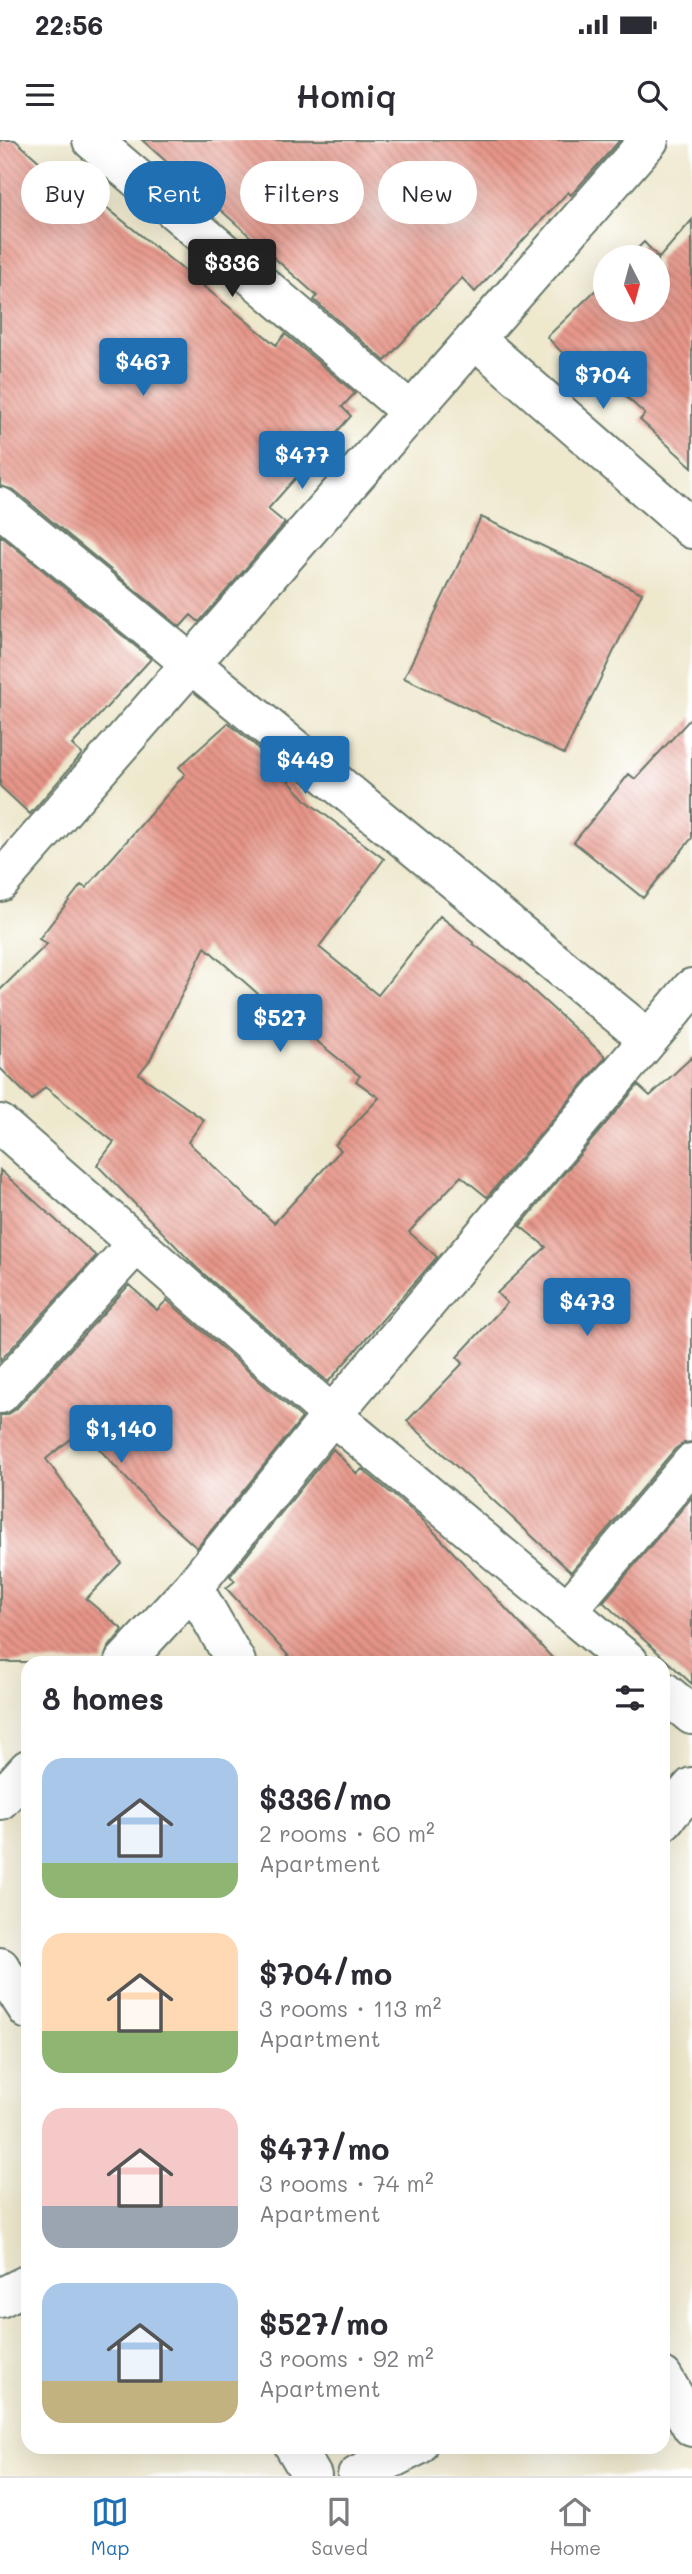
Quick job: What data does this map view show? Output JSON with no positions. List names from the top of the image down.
{
  "north": "bottom",
  "page": {
    "status": "22:56",
    "header": "Homiq",
    "chip": [
      "Buy",
      "Rent",
      "Filters",
      "New"
    ],
    "price": [
      "$336",
      "$467",
      "$704",
      "$477",
      "$449",
      "$527",
      "$473",
      "$1,140"
    ],
    "heading": "8 homes",
    "list": [
      {
        "name": "$336/mo",
        "note": "2 rooms · 60 m² · Apartment"
      },
      {
        "name": "$704/mo",
        "note": "3 rooms · 113 m² · Apartment"
      },
      {
        "name": "$477/mo",
        "note": "3 rooms · 74 m² · Apartment"
      },
      {
        "name": "$527/mo",
        "note": "3 rooms · 92 m² · Apartment"
      }
    ],
    "tabs": ["Map", "Saved", "Home"]
  }
}
